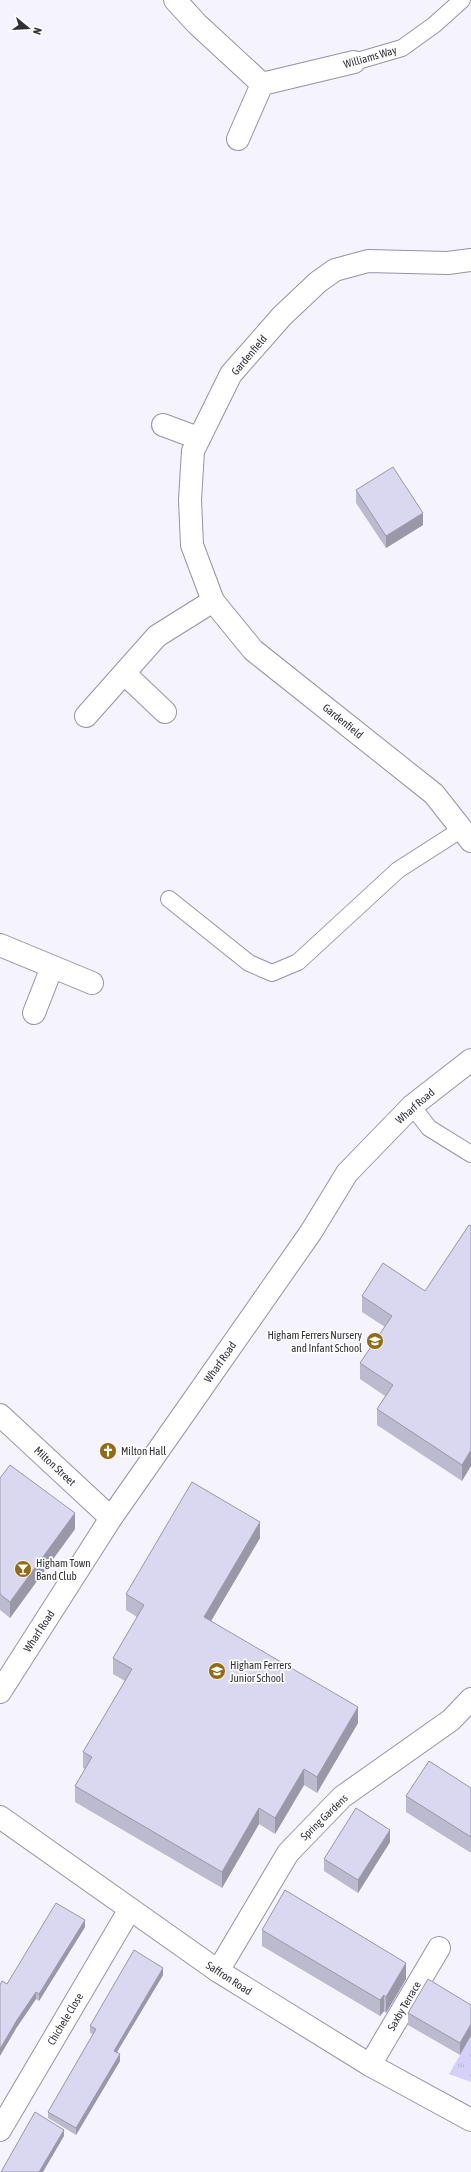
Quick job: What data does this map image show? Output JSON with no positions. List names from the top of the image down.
{
  "streets": {
    "street": [
      "Williams Way",
      "Gardenfield",
      "Wharf Road",
      "Milton Street",
      "Spring Gardens",
      "Saffron Road",
      "Saxby Terrace",
      "Chichele Close"
    ]
  },
  "crossings": [
    ["Wharf Road", "Milton Street"],
    ["Spring Gardens", "Saffron Road"],
    ["Saffron Road", "Saxby Terrace"],
    ["Saffron Road", "Chichele Close"]
  ],
  "places": {
    "school or university": ["Higham Ferrers Nursery and Infant School", "Higham Ferrers Junior School"],
    "church": ["Milton Hall"],
    "bar": ["Higham Town Band Club"]
  },
  "north": "right"
}
